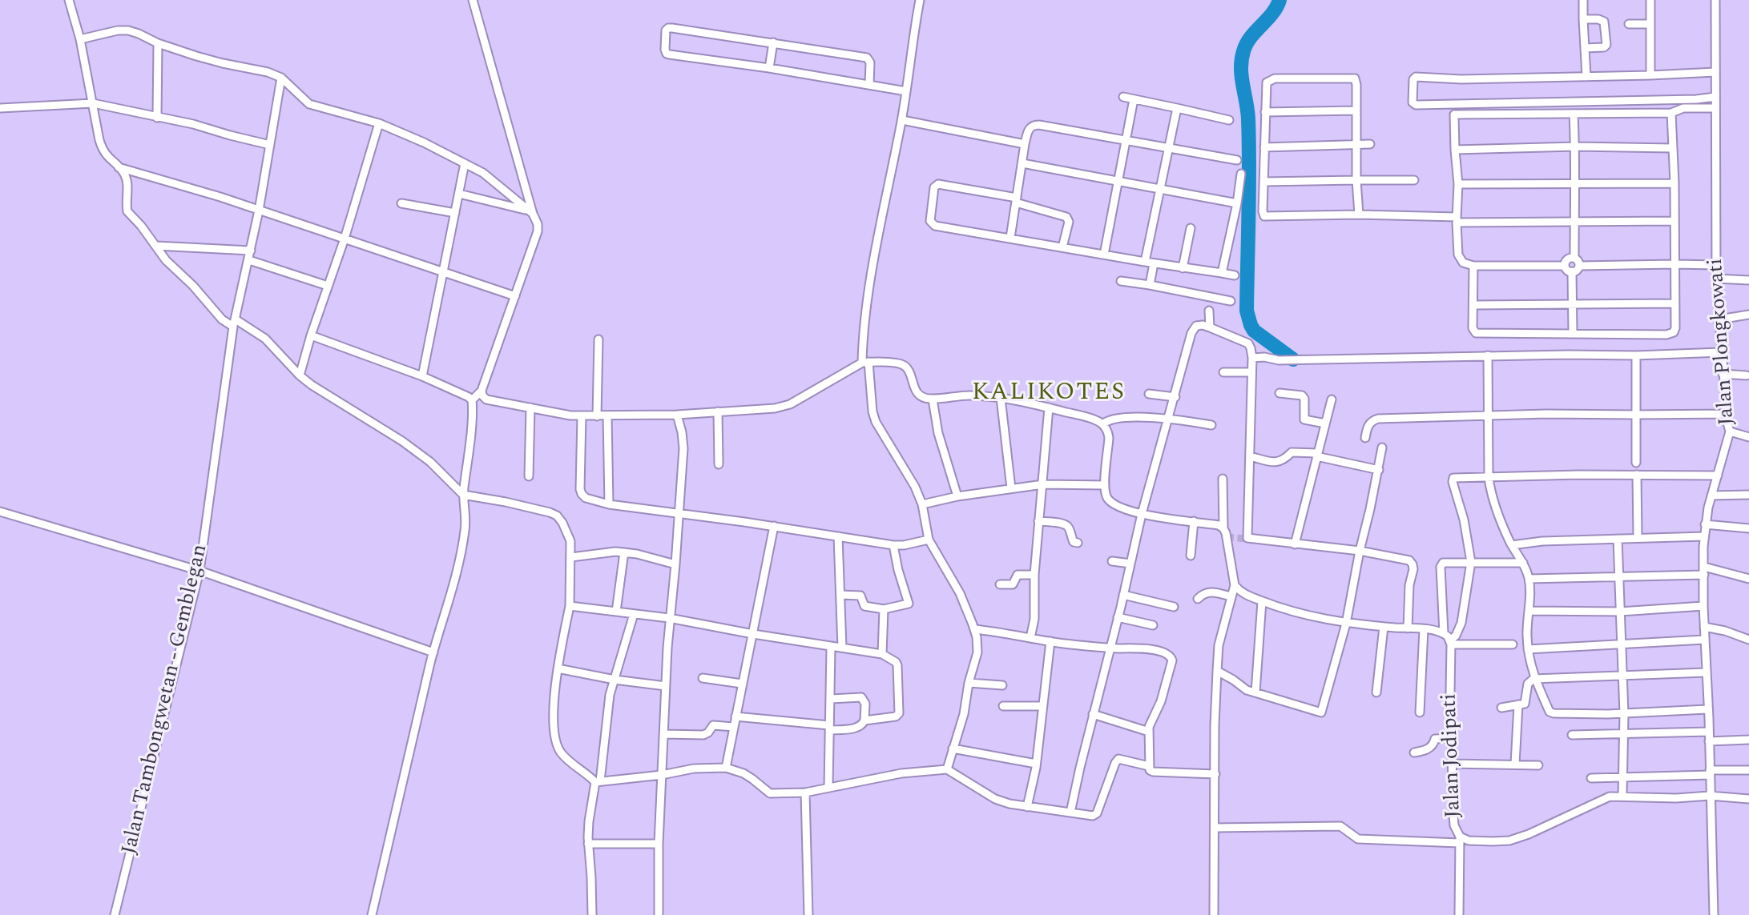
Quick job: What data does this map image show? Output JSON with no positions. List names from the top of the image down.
{
  "streets": {
    "street": ["Jalan Plongkowati", "Jalan Tambongwetan - Gemblegan", "Jalan Jodipati"]
  },
  "crossings": [
    ["Jalan Plongkowati", "Jalan Jodipati"]
  ],
  "districts": ["KALIKOTES"]
}
